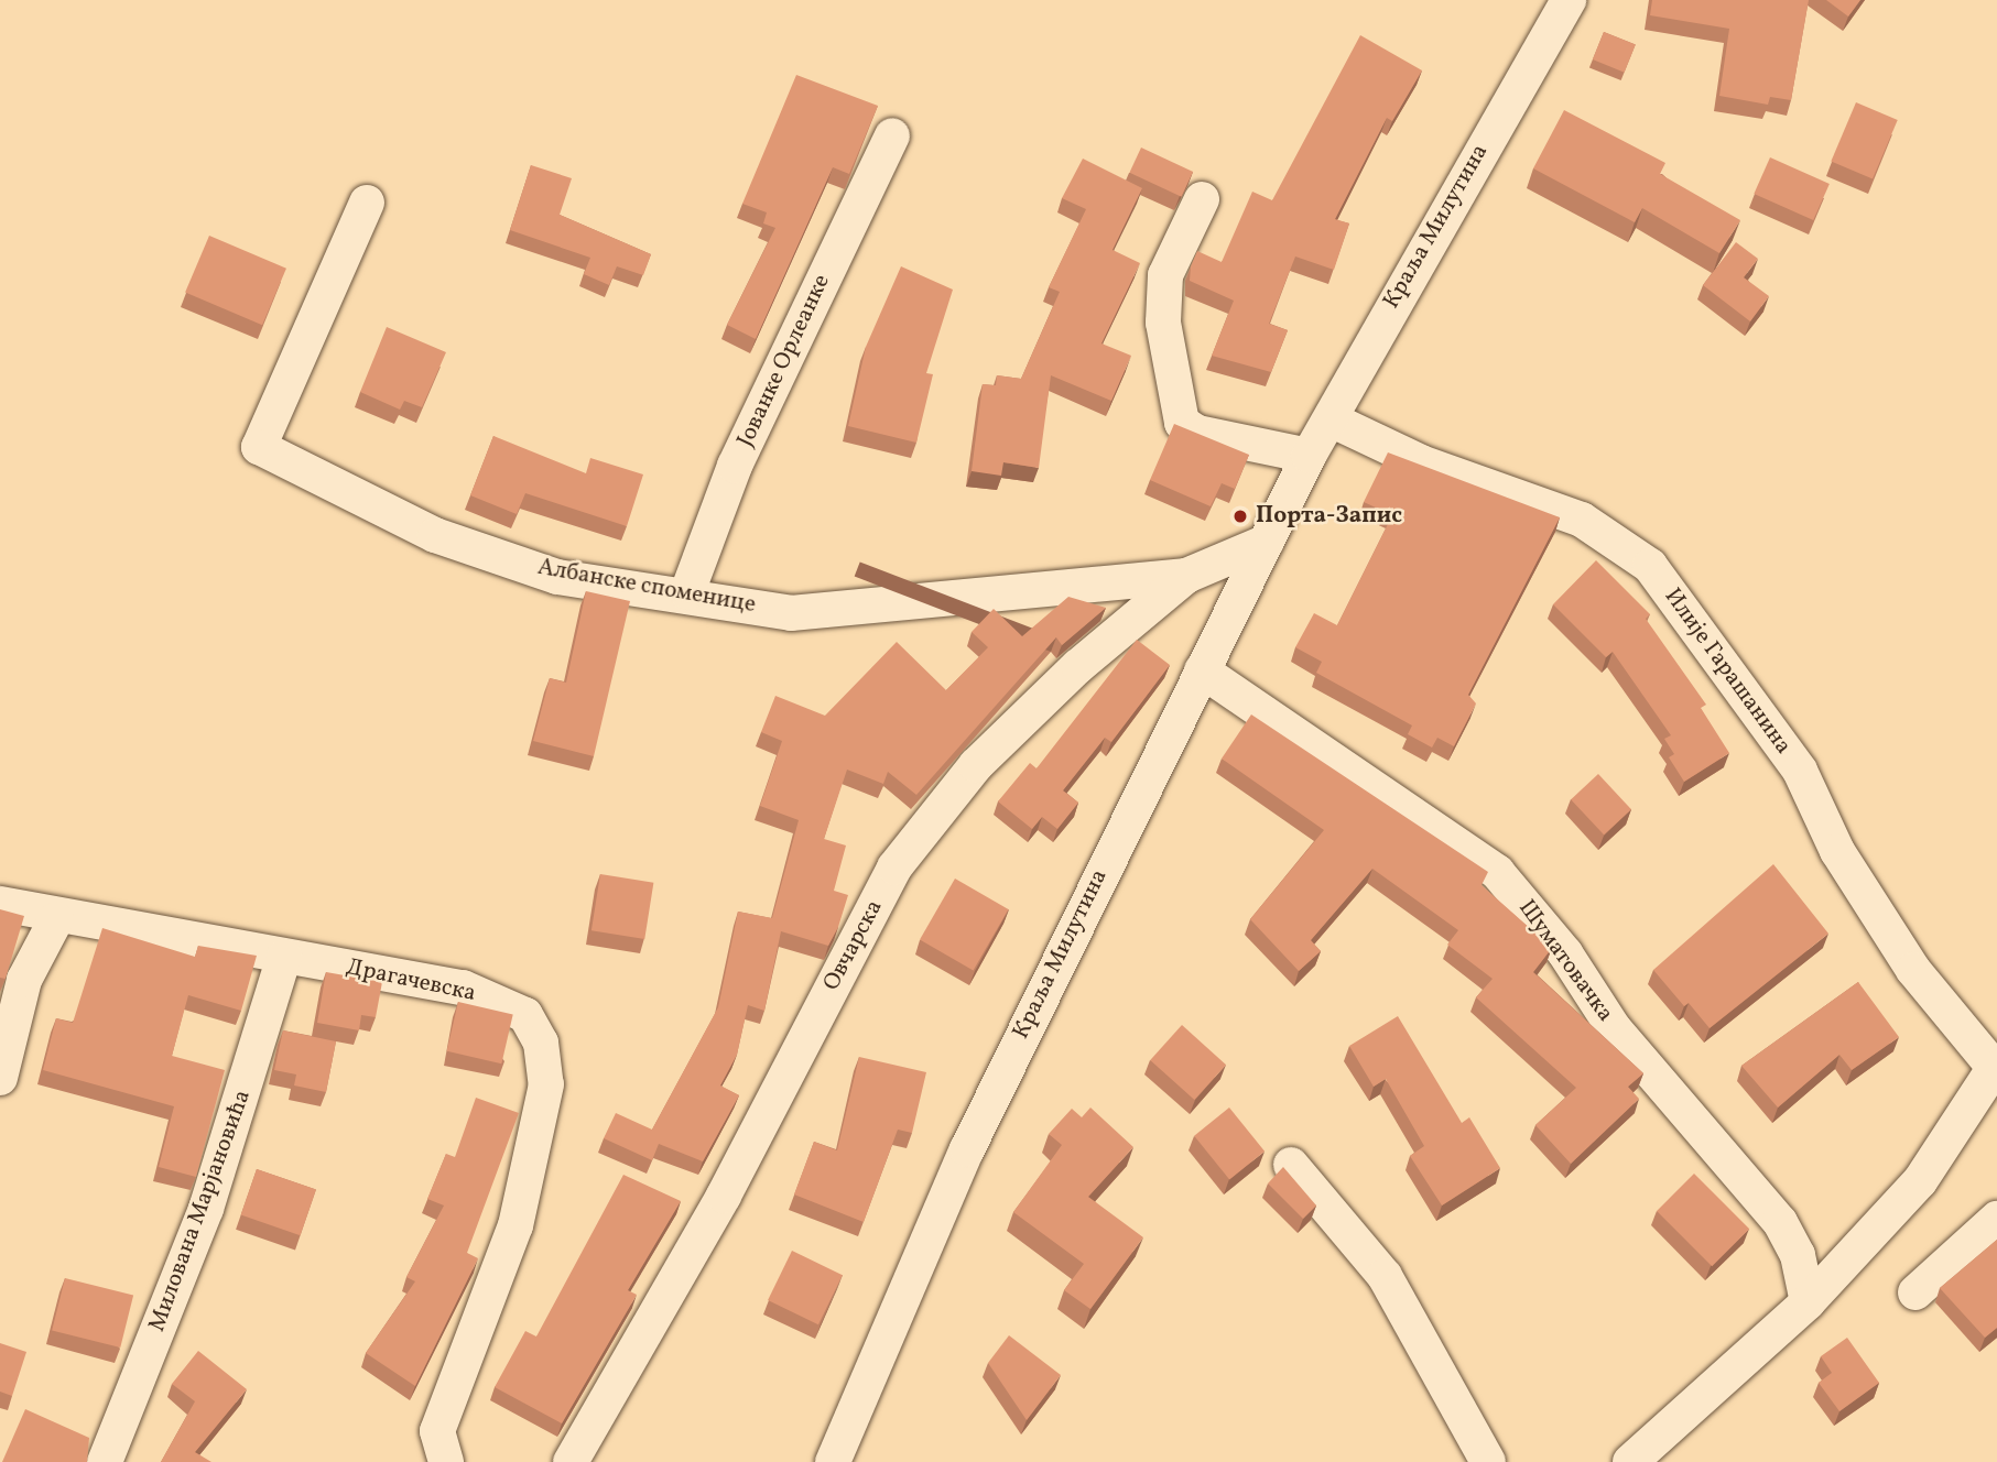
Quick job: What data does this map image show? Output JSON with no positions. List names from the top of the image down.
{
  "streets": {
    "street": [
      "Краља Милутина",
      "Јованке Орлеанке",
      "Албанске споменице",
      "Илије Гарашанина",
      "Овчарска",
      "Шуматовачка",
      "Драгачевска",
      "Милована Марјановића"
    ]
  },
  "crossings": [
    ["Краља Милутина", "Илије Гарашанина"],
    ["Краља Милутина", "Овчарска"],
    ["Краља Милутина", "Шуматовачка"],
    ["Јованке Орлеанке", "Албанске споменице"],
    ["Албанске споменице", "Овчарска"],
    ["Драгачевска", "Милована Марјановића"]
  ],
  "places": ["Порта-Запис"]
}
